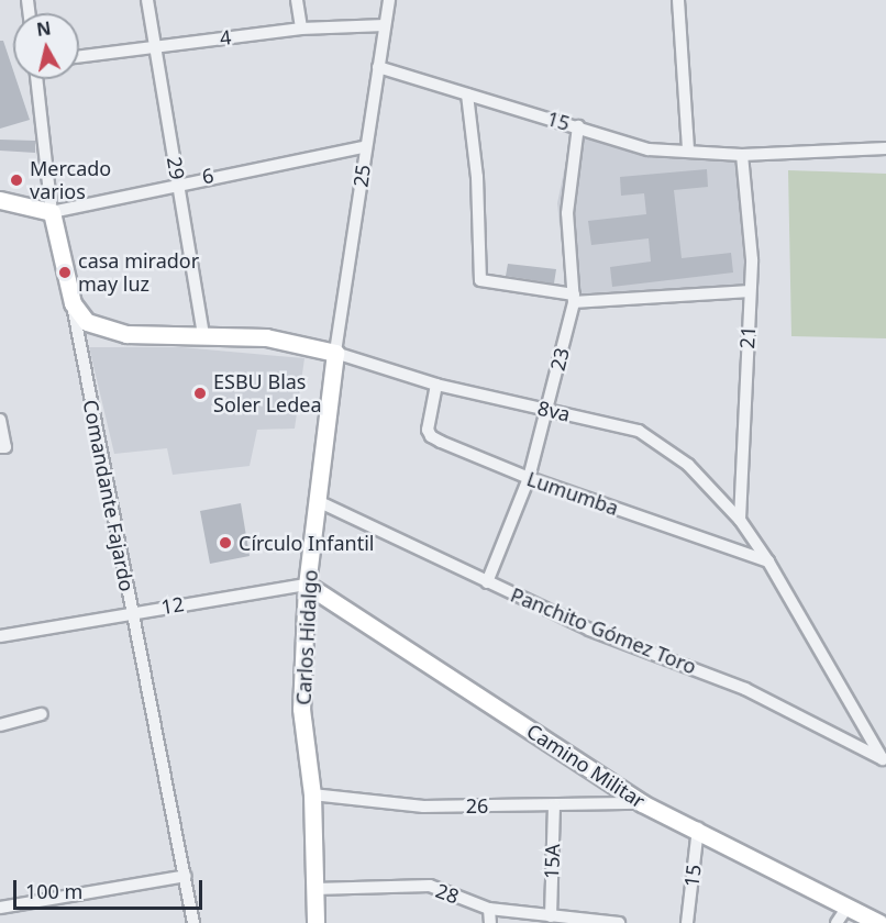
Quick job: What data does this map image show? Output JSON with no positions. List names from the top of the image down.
{
  "streets": {
    "main road": [
      "8va",
      "Comandante Fajardo",
      "Carlos Hidalgo",
      "Camino Militar"
    ],
    "street": [
      "4",
      "15",
      "29",
      "6",
      "25",
      "21",
      "23",
      "Lumumba",
      "12",
      "Panchito Gómez Toro",
      "26",
      "15A",
      "28"
    ]
  },
  "crossings": [
    ["4", "29"],
    ["4", "25"],
    ["15", "25"],
    ["15", "21"],
    ["15", "23"],
    ["15", "Camino Militar"],
    ["29", "6"],
    ["29", "8va"],
    ["6", "25"],
    ["6", "Comandante Fajardo"],
    ["25", "8va"],
    ["25", "Carlos Hidalgo"],
    ["21", "8va"],
    ["23", "8va"],
    ["23", "Lumumba"],
    ["23", "Panchito Gómez Toro"],
    ["8va", "Lumumba"],
    ["8va", "Comandante Fajardo"],
    ["8va", "Panchito Gómez Toro"],
    ["8va", "Carlos Hidalgo"],
    ["Comandante Fajardo", "12"],
    ["12", "Carlos Hidalgo"],
    ["12", "Camino Militar"],
    ["Panchito Gómez Toro", "Carlos Hidalgo"],
    ["Carlos Hidalgo", "Camino Militar"],
    ["Carlos Hidalgo", "26"],
    ["Carlos Hidalgo", "28"],
    ["Camino Militar", "26"],
    ["26", "15A"],
    ["15A", "28"]
  ],
  "places": [
    "Mercado varios",
    "casa mirador may luz",
    "ESBU Blas Soler Ledea",
    "Círculo Infantil"
  ],
  "scale_bar": "100 m",
  "north": "top"
}
